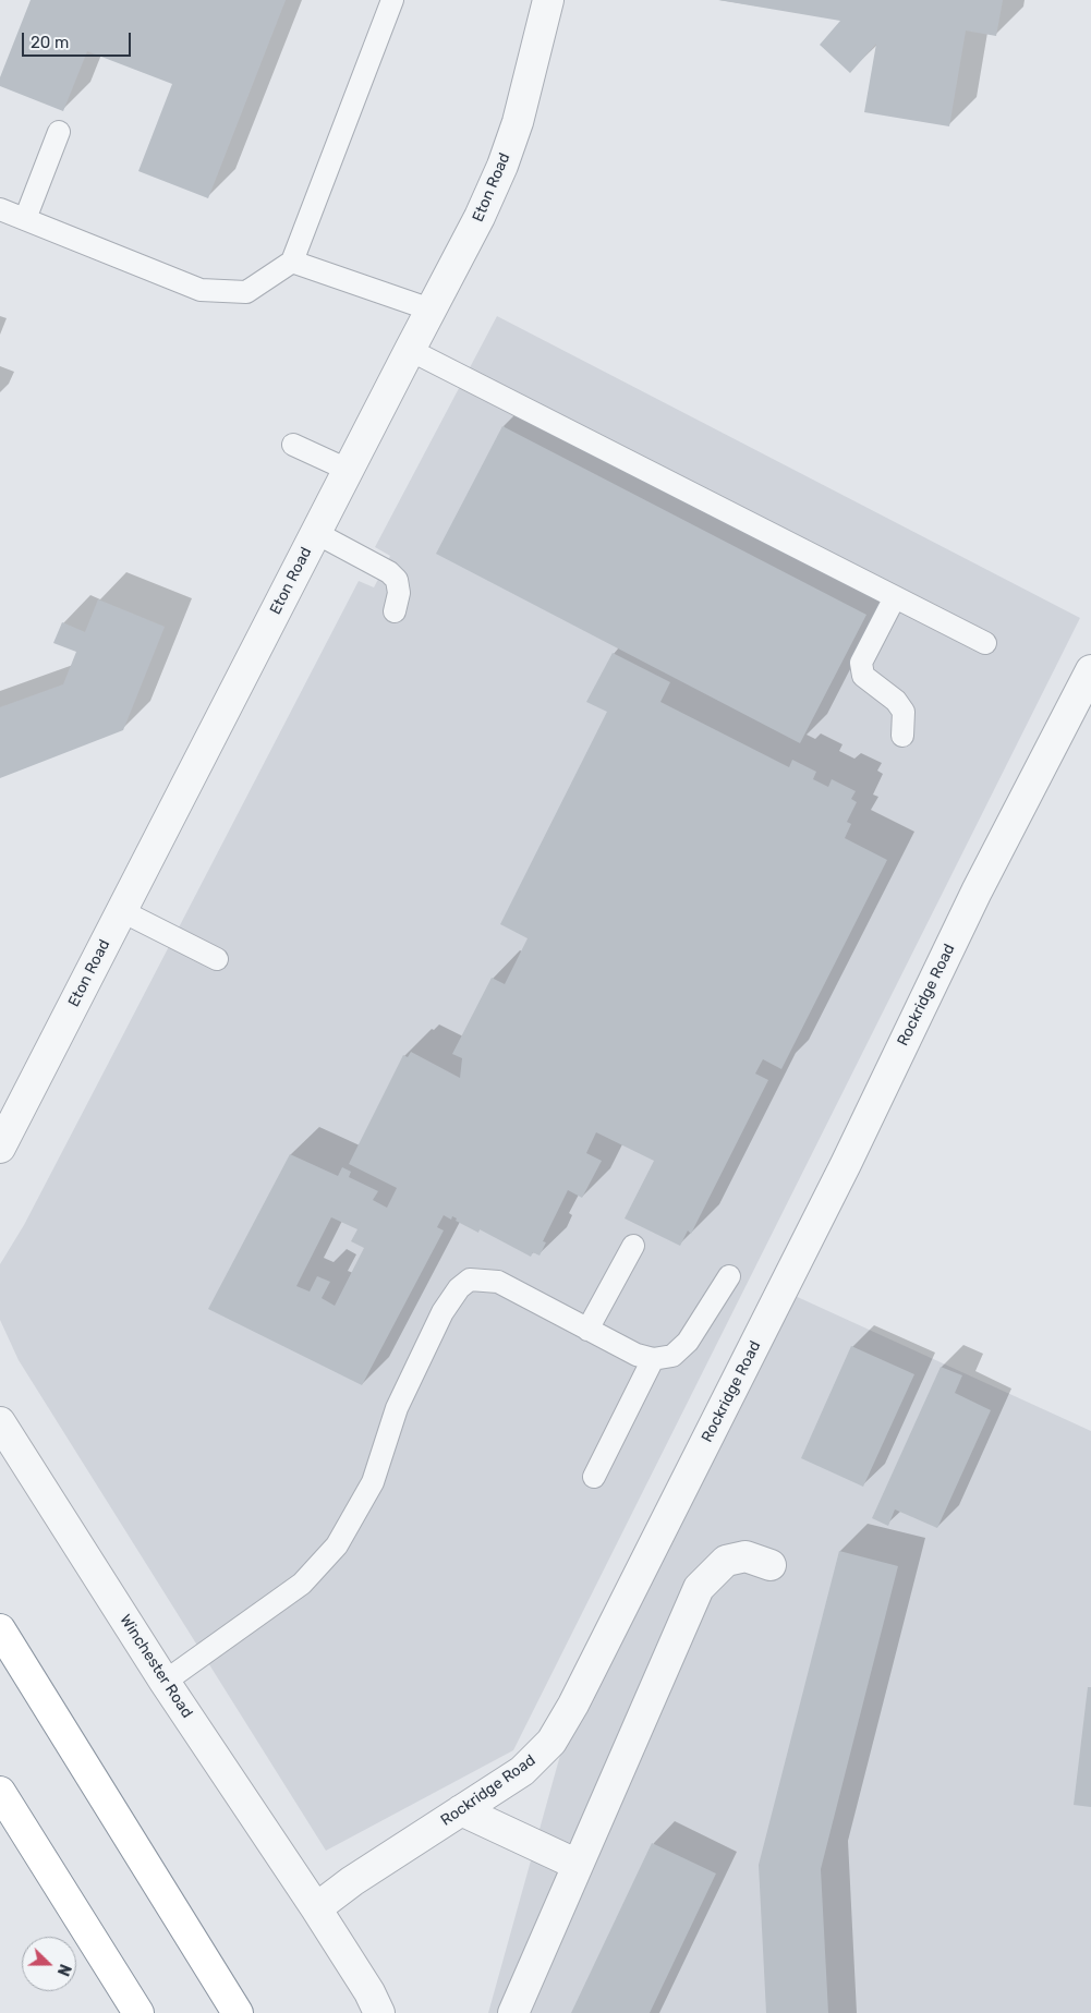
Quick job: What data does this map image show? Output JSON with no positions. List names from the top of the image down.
{
  "streets": {
    "street": ["Eton Road", "Rockridge Road", "Winchester Road"]
  },
  "crossings": [
    ["Rockridge Road", "Winchester Road"]
  ],
  "scale_bar": "20 m",
  "north": "right"
}
